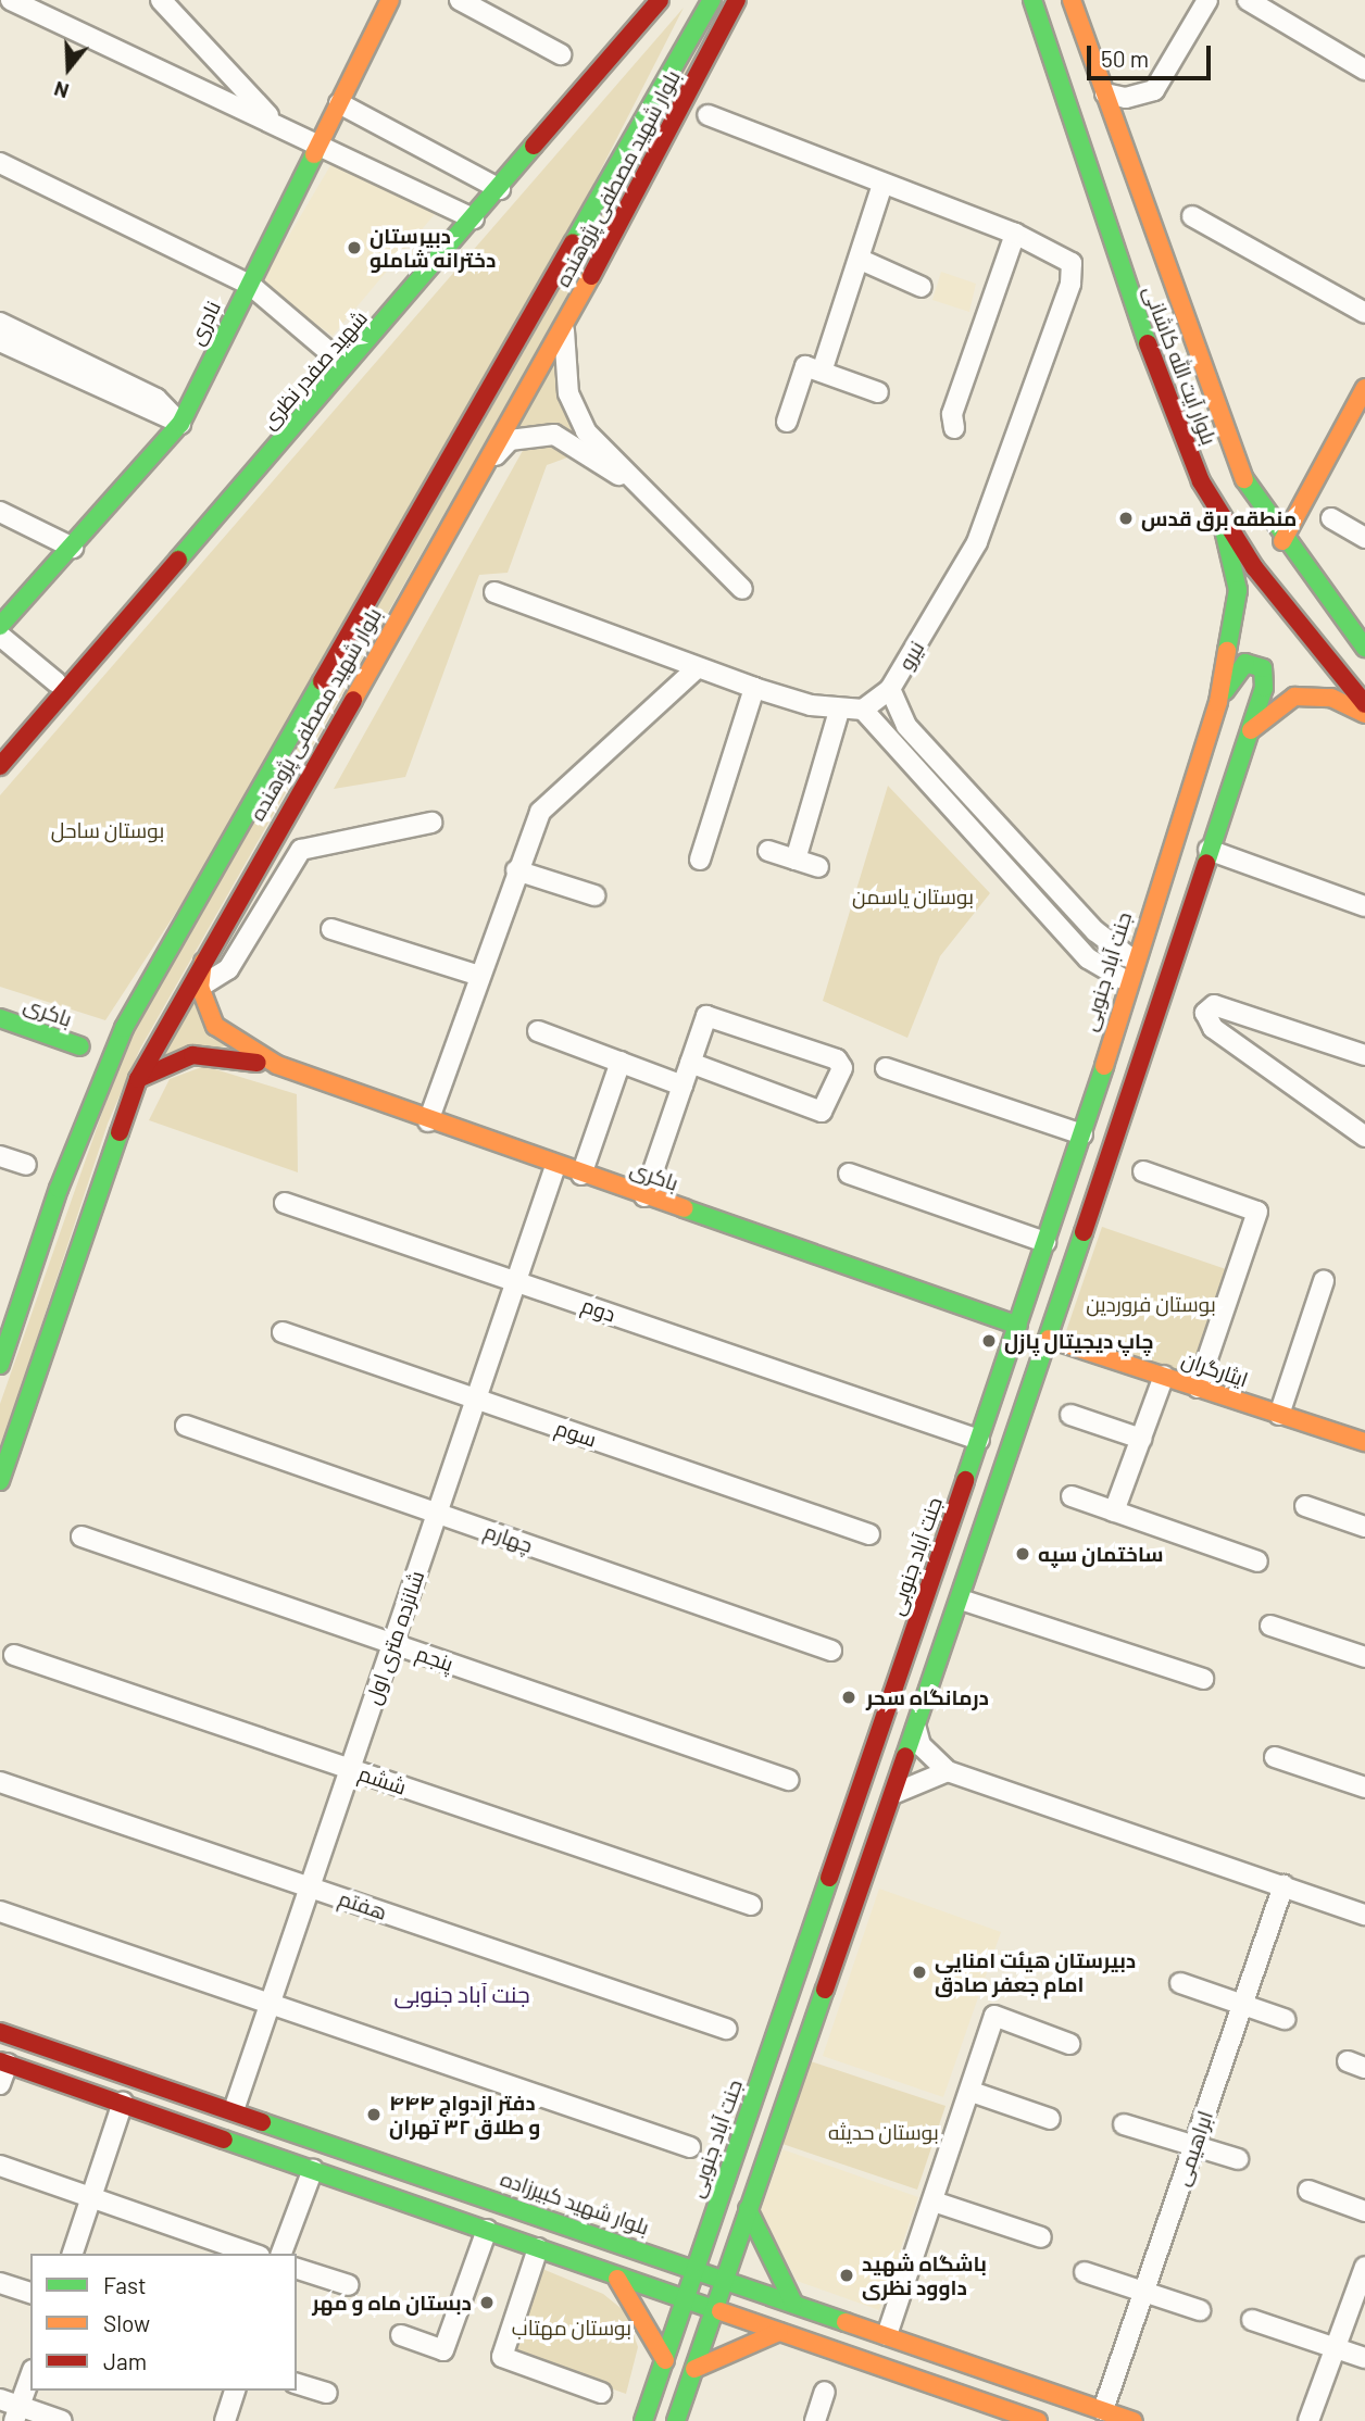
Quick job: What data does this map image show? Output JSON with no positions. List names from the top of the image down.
{
  "streets": {
    "main road": [
      "بلوار شهید مصطفی پژوهنده",
      "نادری",
      "بلوار آیت الله کاشانی",
      "شهید صفدر نظری",
      "جنت آباد جنوبی",
      "باکری",
      "ایثارگران",
      "بلوار شهید کبیرزاده"
    ],
    "street": [
      "نیرو",
      "دوم",
      "سوم",
      "چهارم",
      "شانزده متری اول",
      "پنجم",
      "ششم",
      "هفتم",
      "ابراهیمی"
    ]
  },
  "crossings": [
    ["بلوار شهید مصطفی پژوهنده", "باکری"],
    ["نیرو", "جنت آباد جنوبی"],
    ["جنت آباد جنوبی", "باکری"],
    ["جنت آباد جنوبی", "دوم"],
    ["جنت آباد جنوبی", "بلوار شهید کبیرزاده"],
    ["باکری", "شانزده متری اول"],
    ["دوم", "شانزده متری اول"],
    ["سوم", "شانزده متری اول"],
    ["چهارم", "شانزده متری اول"],
    ["شانزده متری اول", "پنجم"],
    ["شانزده متری اول", "ششم"],
    ["شانزده متری اول", "هفتم"],
    ["شانزده متری اول", "بلوار شهید کبیرزاده"],
    ["ابراهیمی", "بلوار شهید کبیرزاده"]
  ],
  "districts": ["جنت‌ آباد جنوبی"],
  "parks": [
    "بوستان ساحل",
    "بوستان یاسمن",
    "بوستان فروردین",
    "بوستان حدیثه",
    "بوستان مهتاب"
  ],
  "places": [
    "دبیرستان دخترانه شاملو",
    "منطقه برق قدس",
    "چاپ دیجیتال پازل",
    "ساختمان سپه",
    "درمانگاه سحر",
    "دبیرستان هیئت امنایی امام جعفر صادق",
    "دفتر ازدواج ۴۴۴ و طلاق ۳۲ تهران",
    "باشگاه شهید داوود نظری",
    "دبستان ماه و مهر"
  ],
  "legend": ["Fast", "Slow", "Jam"],
  "scale_bar": "50 m",
  "north": "bottom"
}
